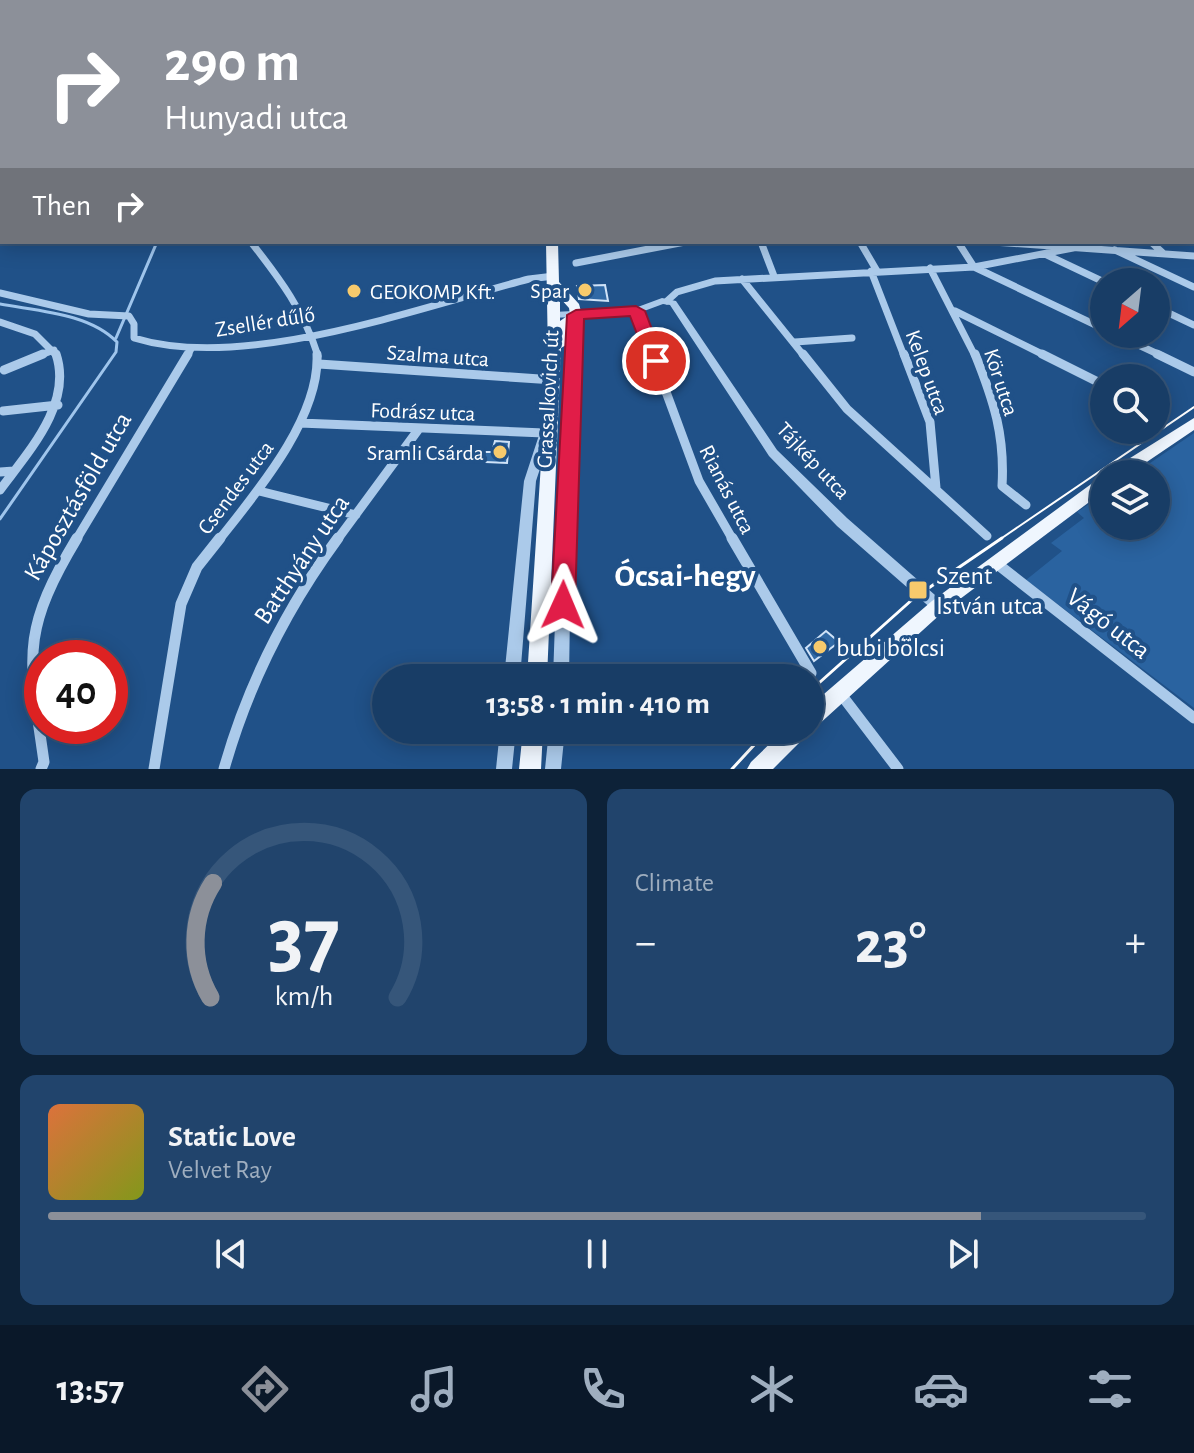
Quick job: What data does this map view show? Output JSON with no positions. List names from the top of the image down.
{
  "streets": {
    "main road": ["Grassalkovich út"],
    "street": [
      "Zsellér dűlő",
      "Szalma utca",
      "Kelep utca",
      "Kör utca",
      "Fodrász utca",
      "Tájkép utca",
      "Csendes utca",
      "Rianás utca",
      "Káposztásföld utca",
      "Batthyány utca",
      "Vágó utca"
    ]
  },
  "crossings": [
    ["Zsellér dűlő", "Grassalkovich út"],
    ["Zsellér dűlő", "Csendes utca"],
    ["Zsellér dűlő", "Káposztásföld utca"],
    ["Szalma utca", "Grassalkovich út"],
    ["Szalma utca", "Csendes utca"],
    ["Grassalkovich út", "Fodrász utca"],
    ["Fodrász utca", "Csendes utca"],
    ["Fodrász utca", "Batthyány utca"]
  ],
  "districts": ["Ócsai-hegy"],
  "places": {
    "other": [
      "Spar",
      "GEOKOMP Kft.",
      "Sramli Csárda",
      "bubi bölcsi"
    ],
    "transit": ["Szent István utca"]
  },
  "north": "bottom left",
  "page": {
    "turn": ["290 m", "Hunyadi utca"],
    "then": "Then",
    "limit": "40",
    "trip": "13:58 · 1 min · 410 m",
    "tile": "Climate",
    "heat": ["−", "23°", "+"],
    "song": ["Static Love", "Velvet Ray"],
    "tabs": "13:57",
    "gauge": ["37", "km/h"]
  }
}
